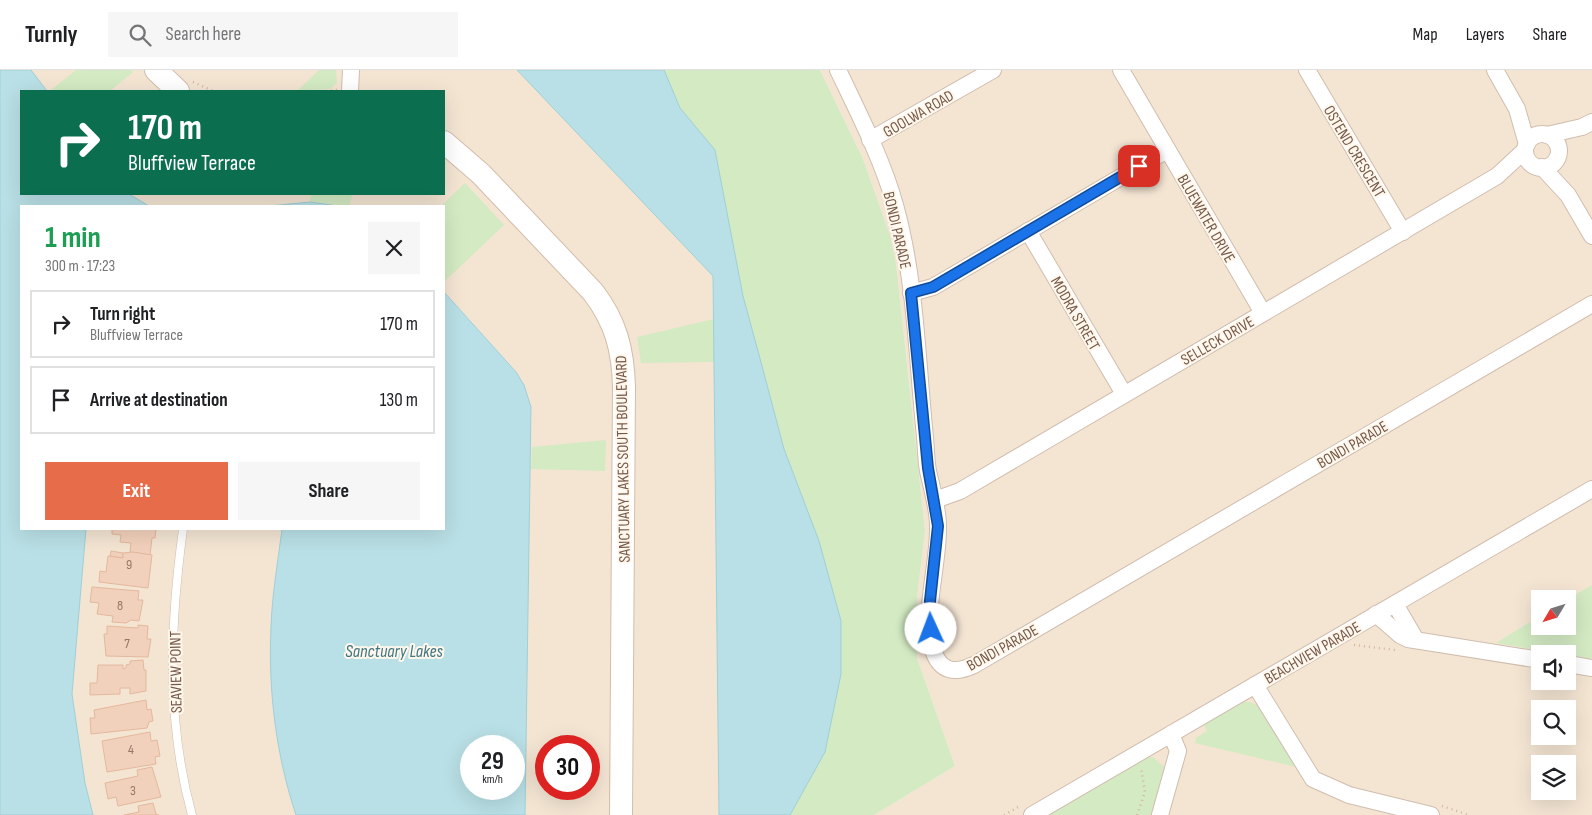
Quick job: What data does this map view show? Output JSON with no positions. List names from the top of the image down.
{
  "streets": {
    "street": [
      "GOOLWA ROAD",
      "OSTEND CRESCENT",
      "BLUEWATER DRIVE",
      "BONDI PARADE",
      "MODRA STREET",
      "SELLECK DRIVE",
      "SANCTUARY LAKES SOUTH BOULEVARD",
      "BEACHVIEW PARADE"
    ],
    "lane": ["SEAVIEW POINT"]
  },
  "crossings": [
    ["GOOLWA ROAD", "BONDI PARADE"],
    ["OSTEND CRESCENT", "SELLECK DRIVE"],
    ["BLUEWATER DRIVE", "SELLECK DRIVE"],
    ["BONDI PARADE", "SELLECK DRIVE"],
    ["MODRA STREET", "SELLECK DRIVE"]
  ],
  "water": ["Sanctuary Lakes"],
  "house_numbers": [
    "9",
    "8",
    "7",
    "4",
    "3"
  ],
  "north": "bottom left",
  "page": {
    "header": "Turnly",
    "search": "Search here",
    "nav": ["Map", "Layers", "Share"],
    "turn": ["170 m", "Bluffview Terrace"],
    "heading": ["1 min", "300 m · 17:23"],
    "list": [
      {
        "name": "Turn right",
        "note": "Bluffview Terrace",
        "value": "170 m"
      },
      {
        "name": "Arrive at destination",
        "value": "130 m"
      }
    ],
    "buttons": ["Exit", "Share"],
    "speed": "29 km/h",
    "limit": "30"
  }
}
